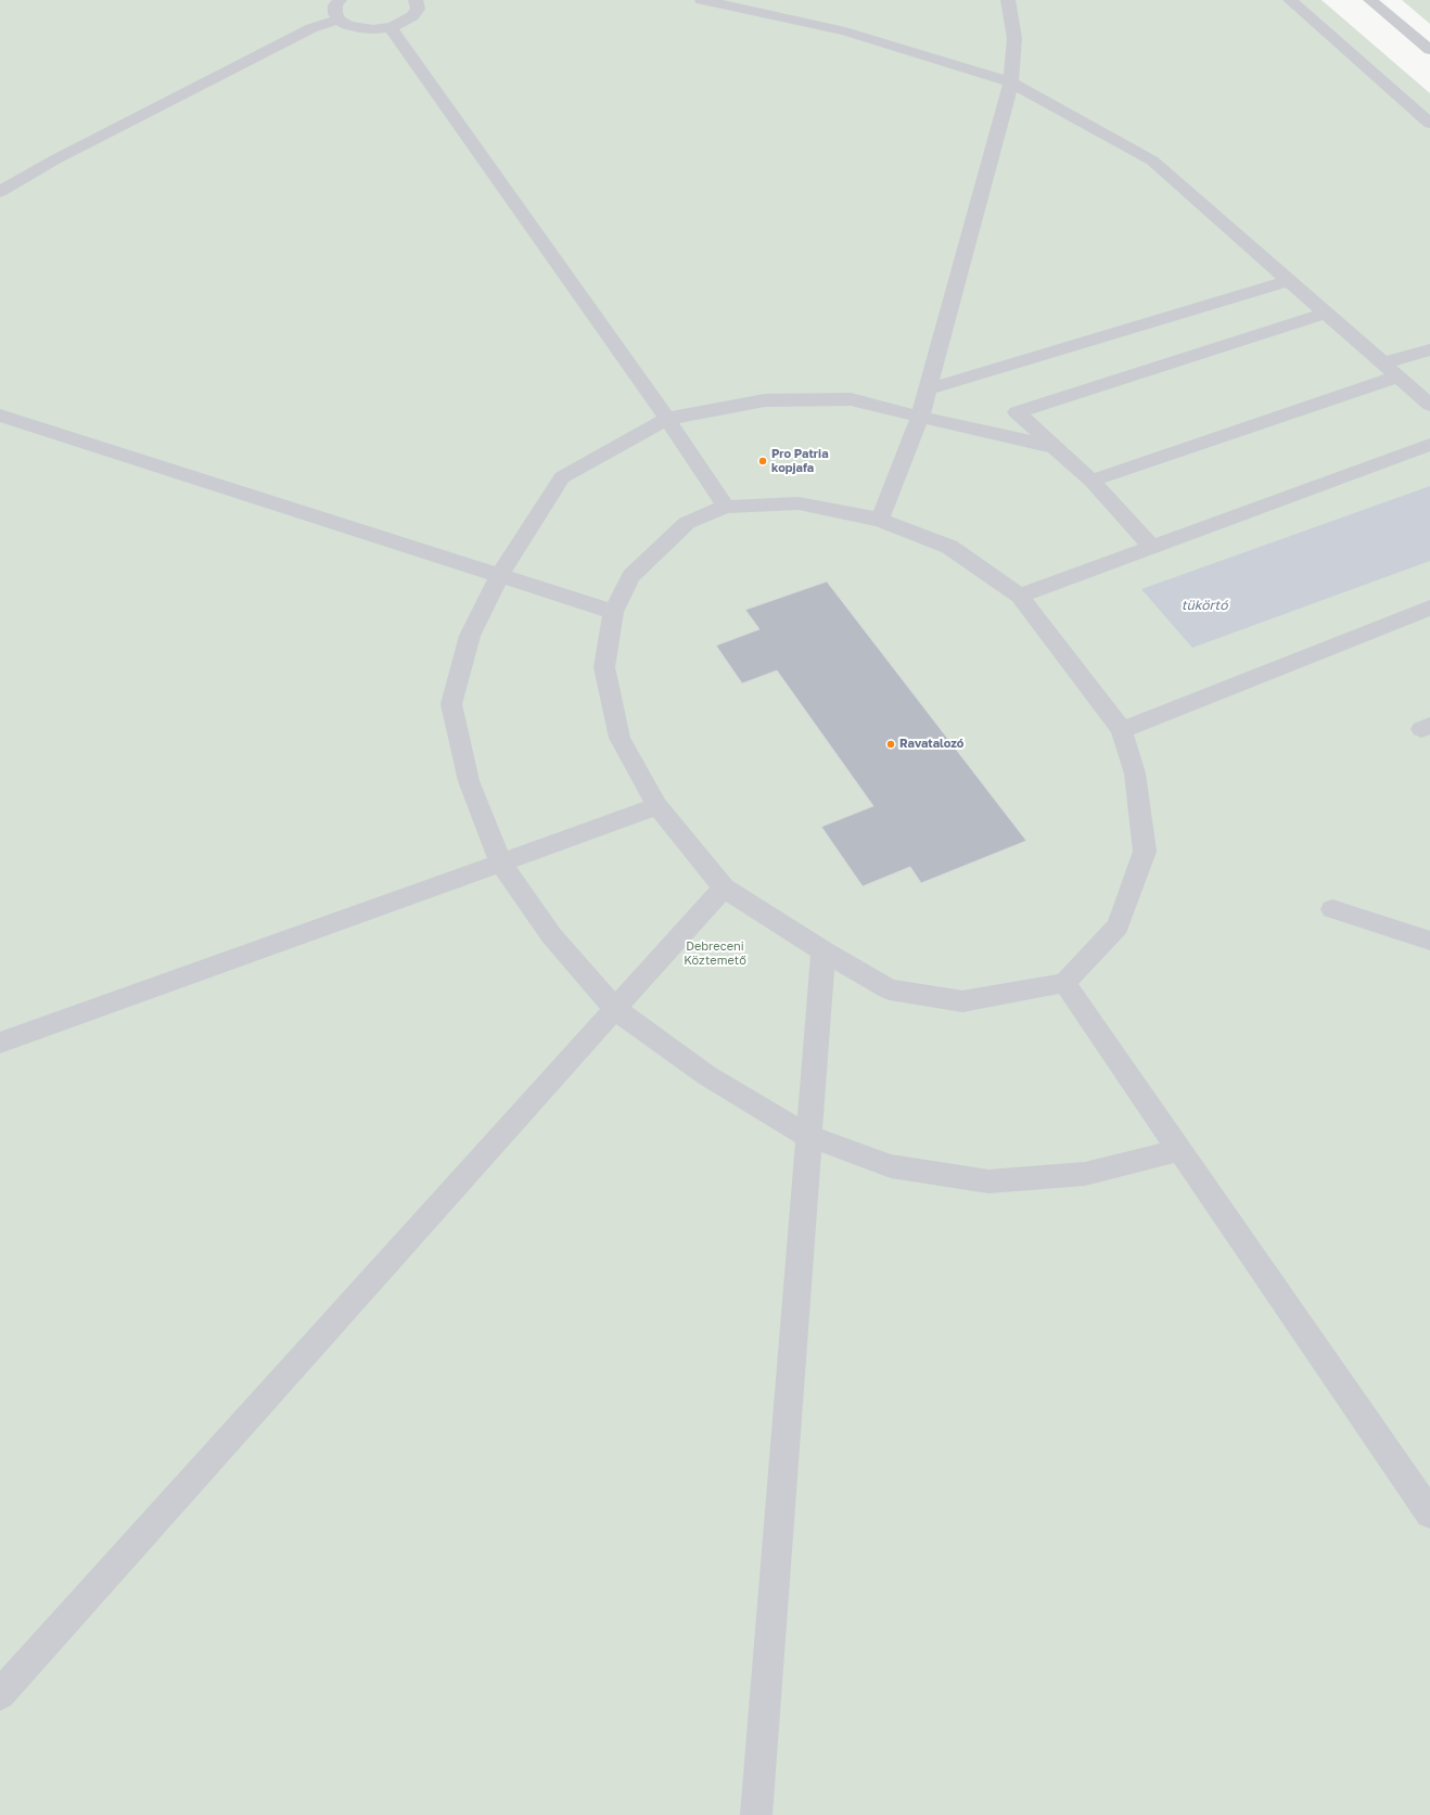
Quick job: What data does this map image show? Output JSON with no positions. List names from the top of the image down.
{
  "water": ["tükörtó"],
  "parks": ["Debreceni Köztemető"],
  "places": ["Pro Patria kopjafa", "Ravatalozó"]
}
